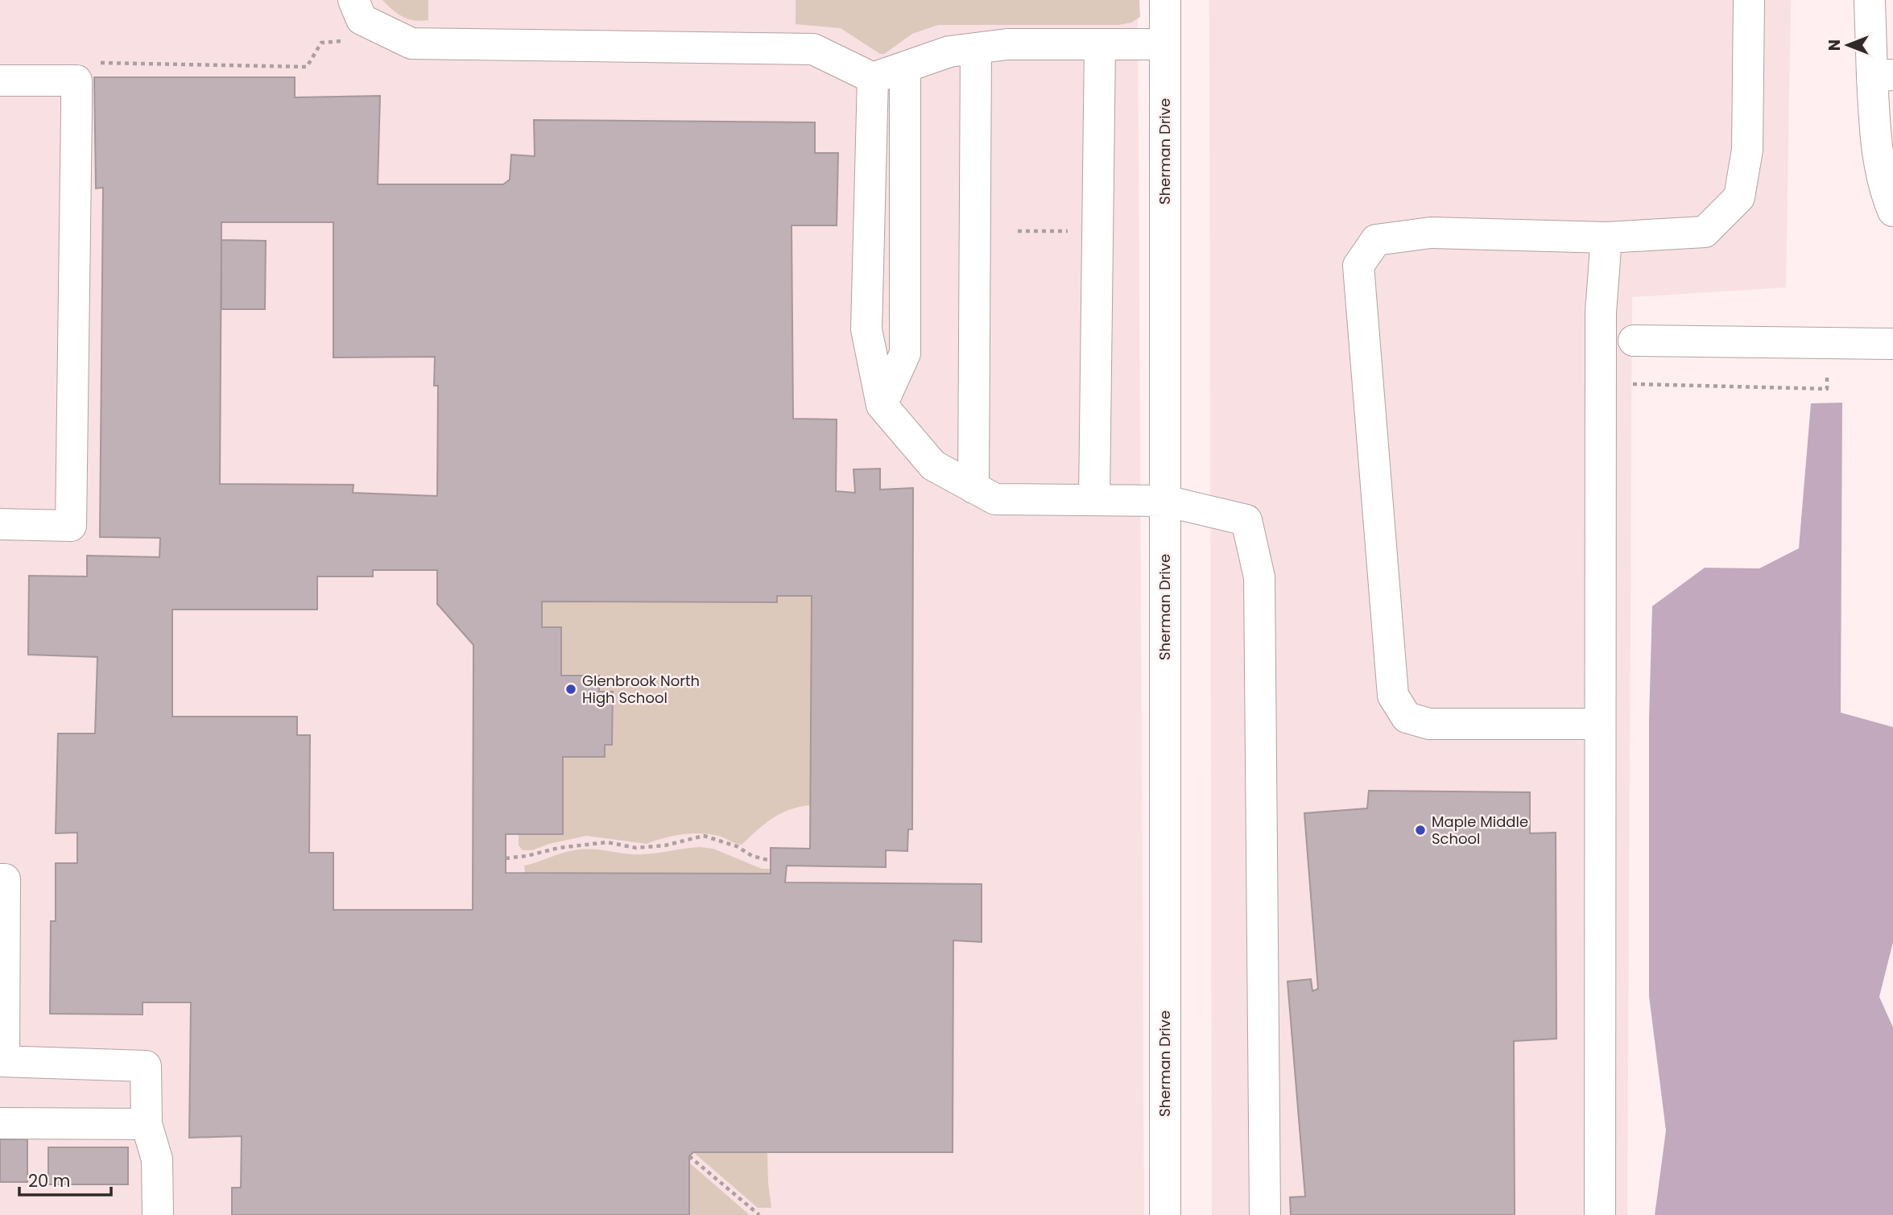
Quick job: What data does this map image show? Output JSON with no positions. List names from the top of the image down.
{
  "streets": {
    "street": ["Sherman Drive"]
  },
  "places": ["Glenbrook North High School", "Maple Middle School"],
  "scale_bar": "20 m",
  "north": "left"
}
